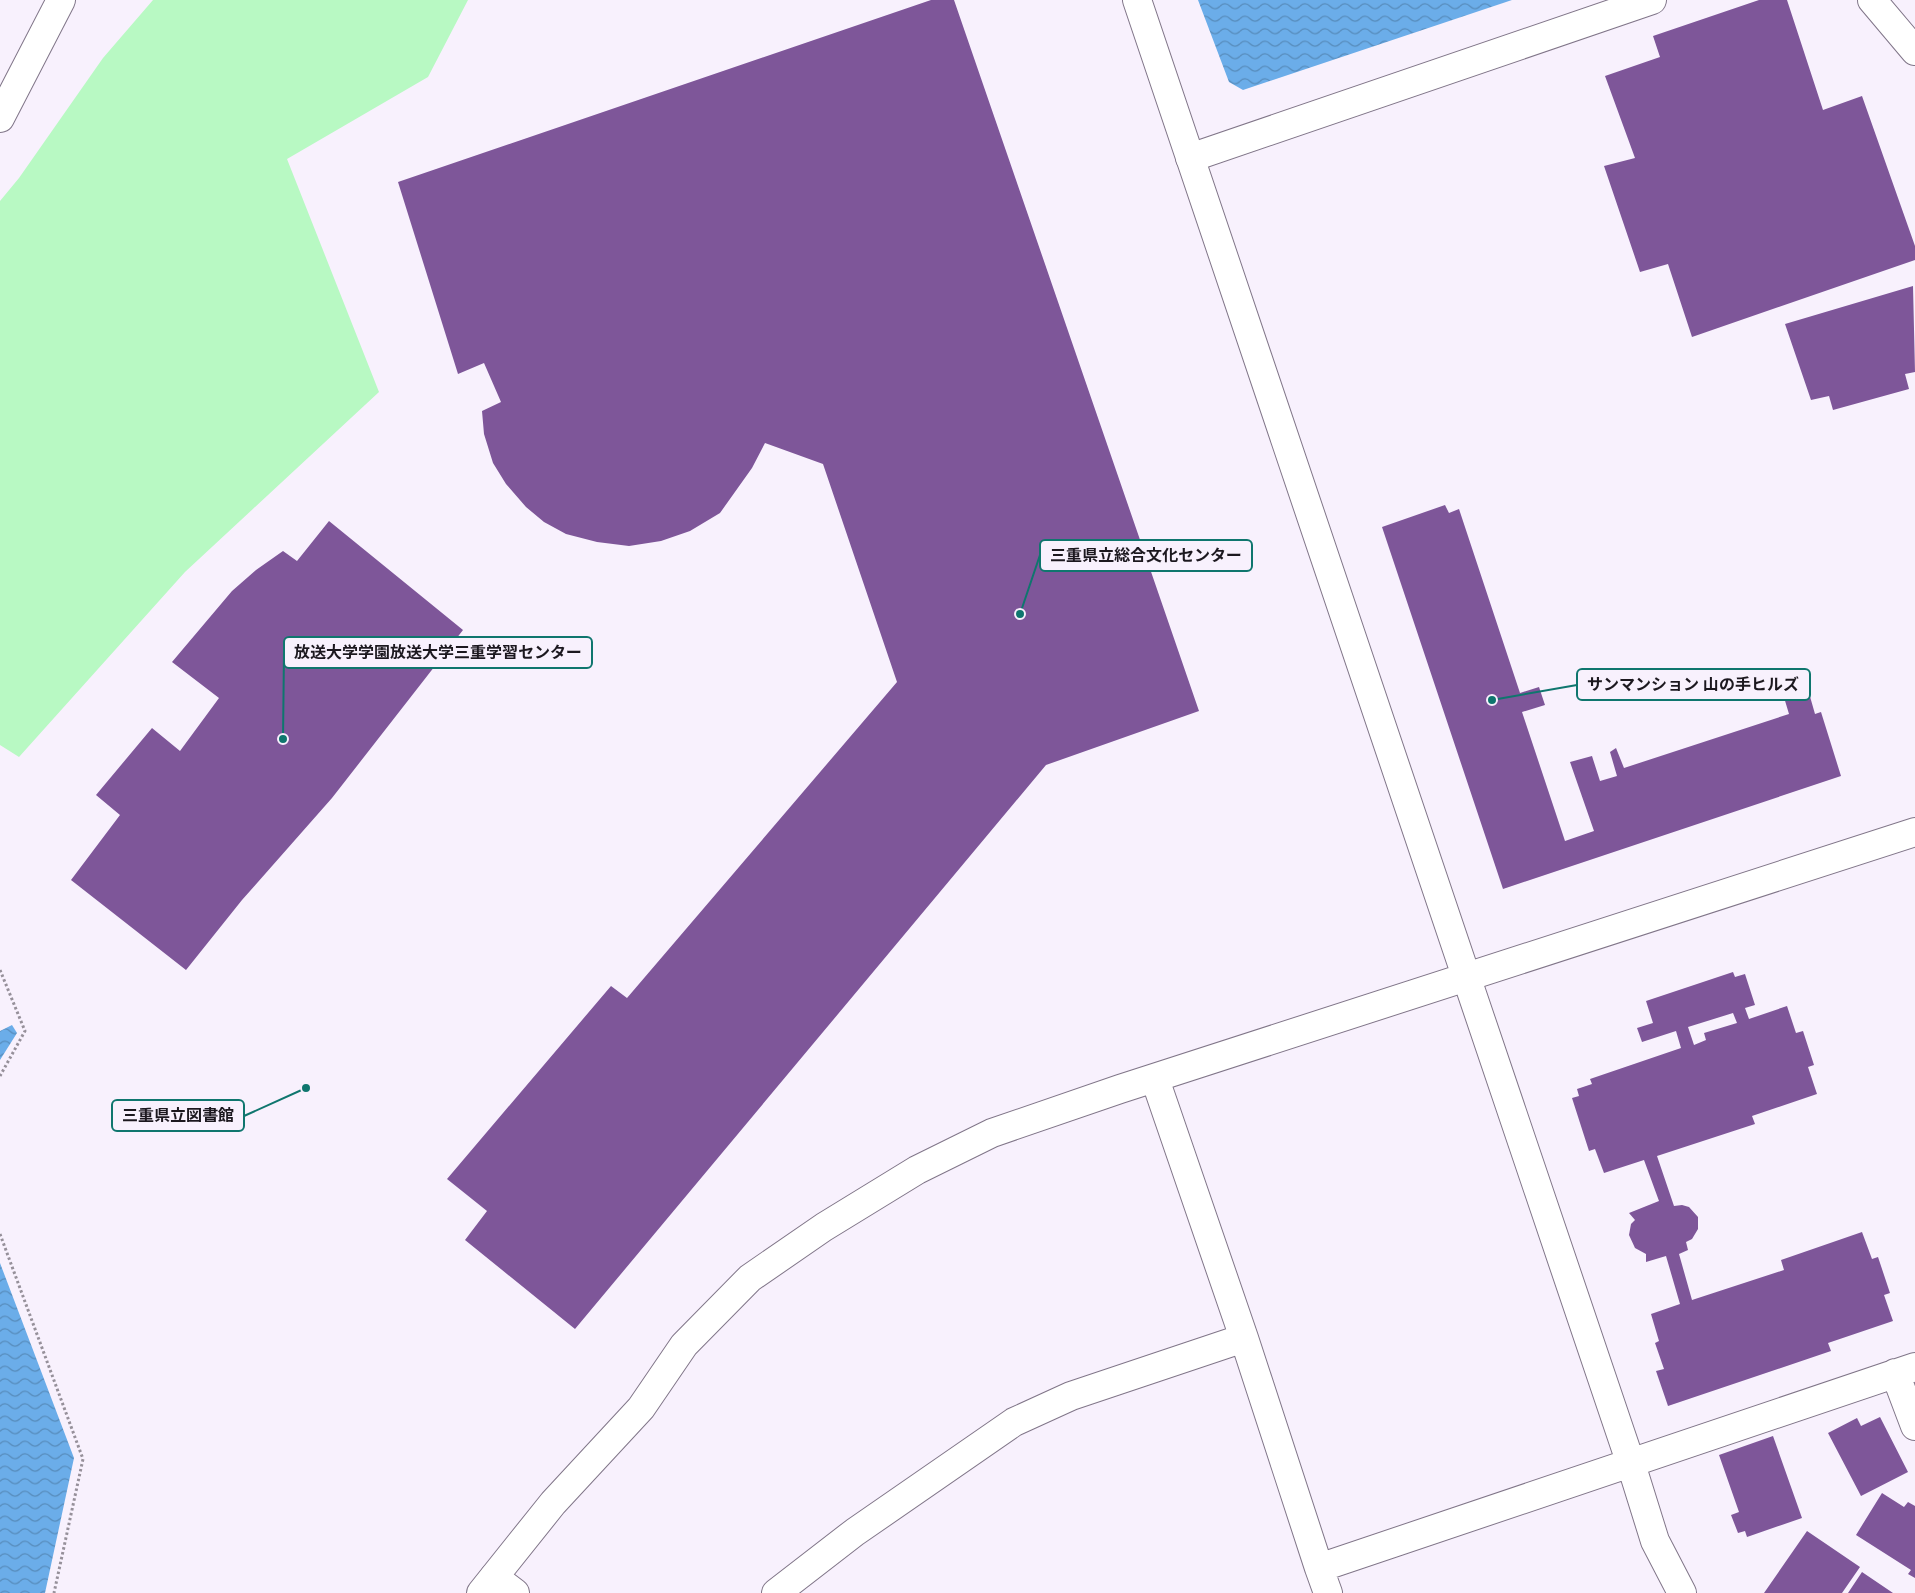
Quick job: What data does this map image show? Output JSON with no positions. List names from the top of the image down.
{
  "places": [
    "三重県立総合文化センター",
    "サンマンション 山の手ヒルズ",
    "放送大学学園放送大学三重学習センター",
    "三重県立図書館"
  ]
}
